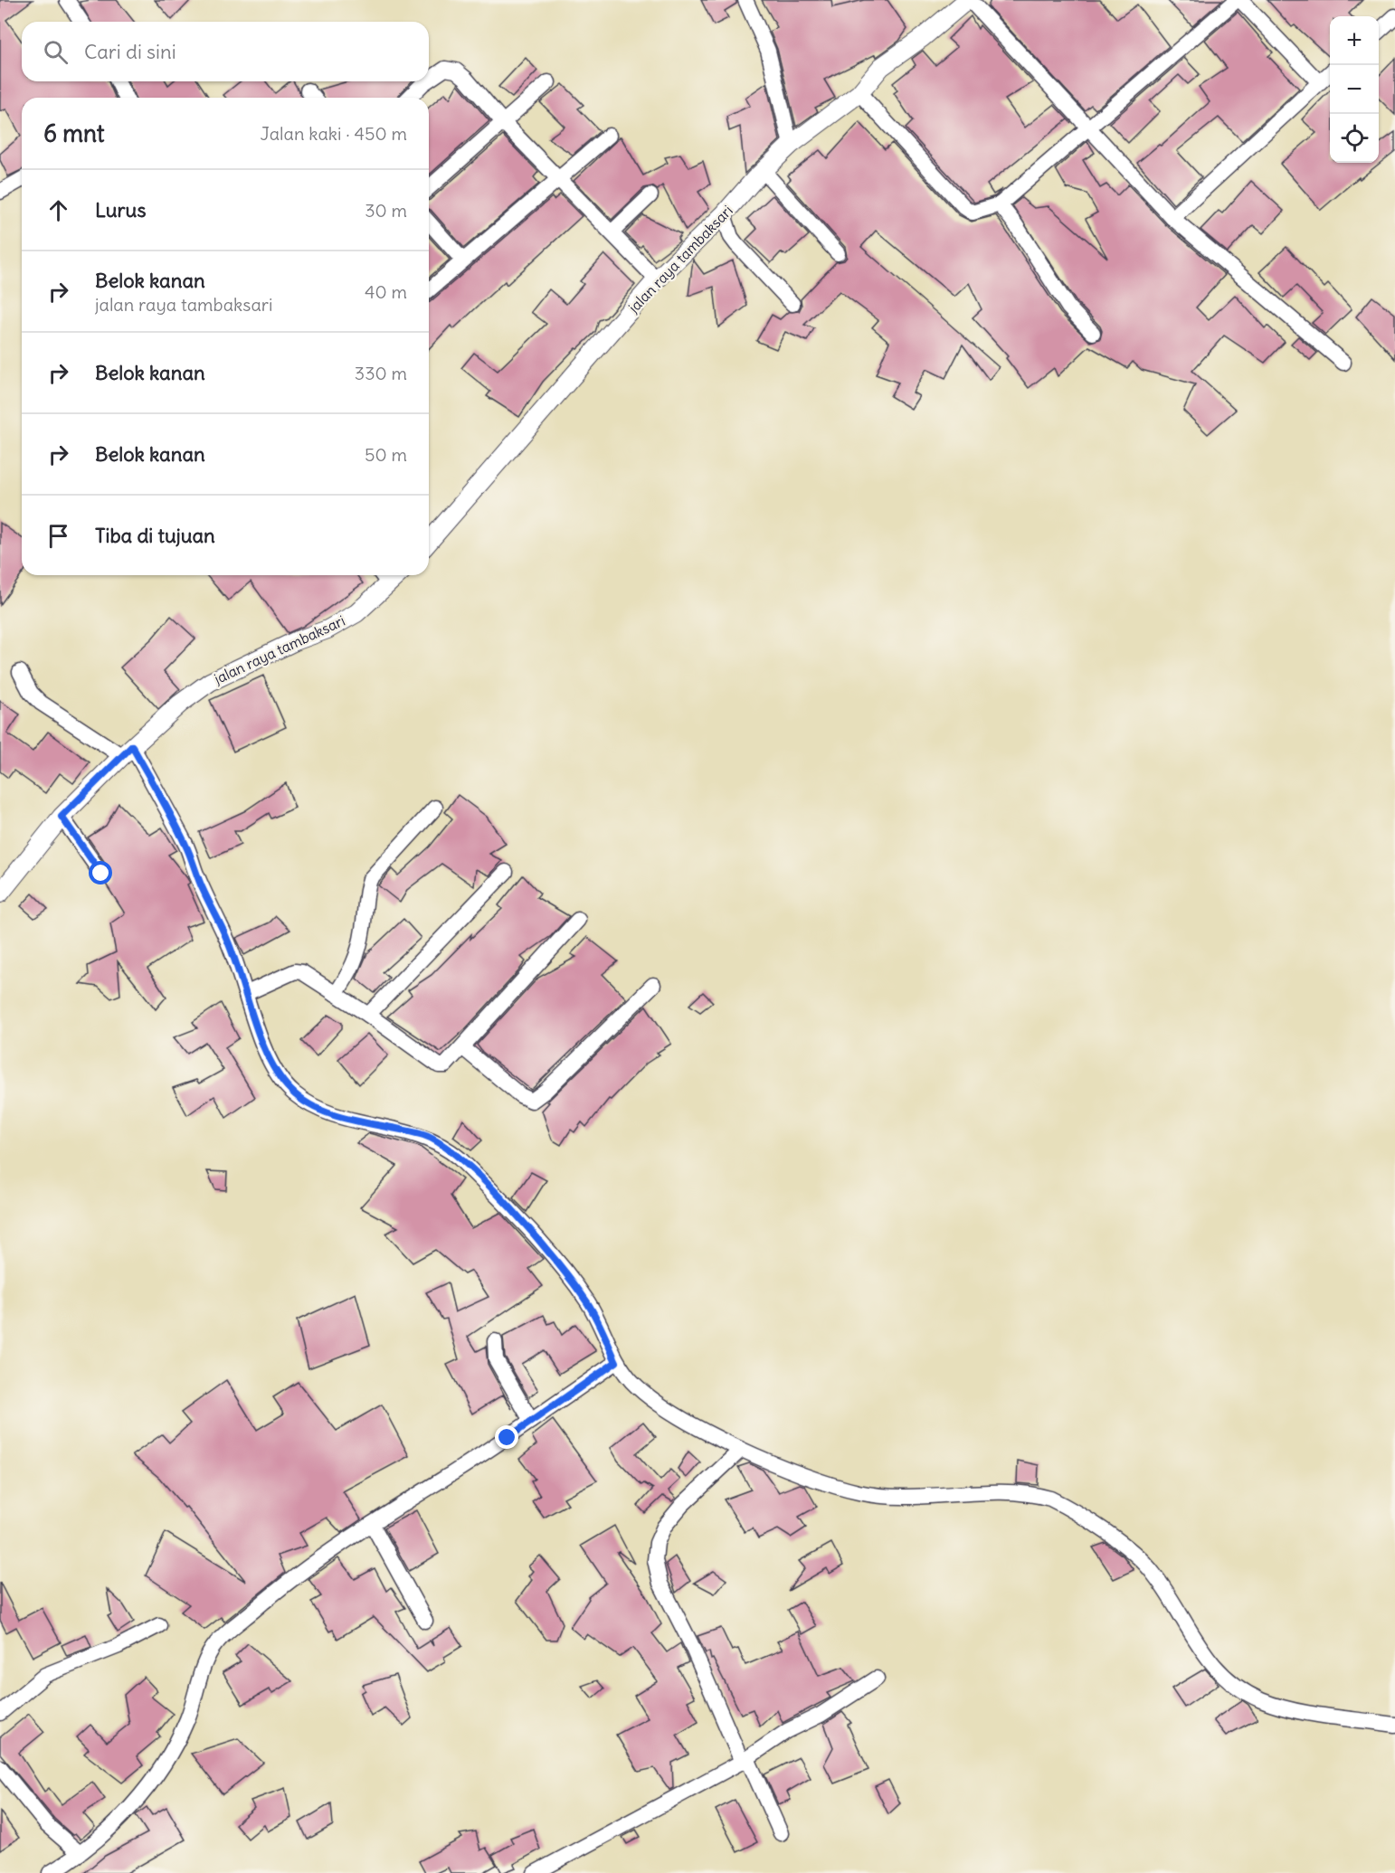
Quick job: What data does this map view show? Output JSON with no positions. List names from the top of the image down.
{
  "streets": {
    "street": ["jalan raya tambaksari"]
  },
  "page": {
    "map_buttons": ["+", "−"],
    "search": "Cari di sini",
    "heading": ["6 mnt", "Jalan kaki · 450 m"],
    "list": [
      ["Lurus", "30 m"],
      ["Belok kanan", "jalan raya tambaksari", "40 m"],
      ["Belok kanan", "330 m"],
      ["Belok kanan", "50 m"],
      "Tiba di tujuan"
    ]
  }
}
